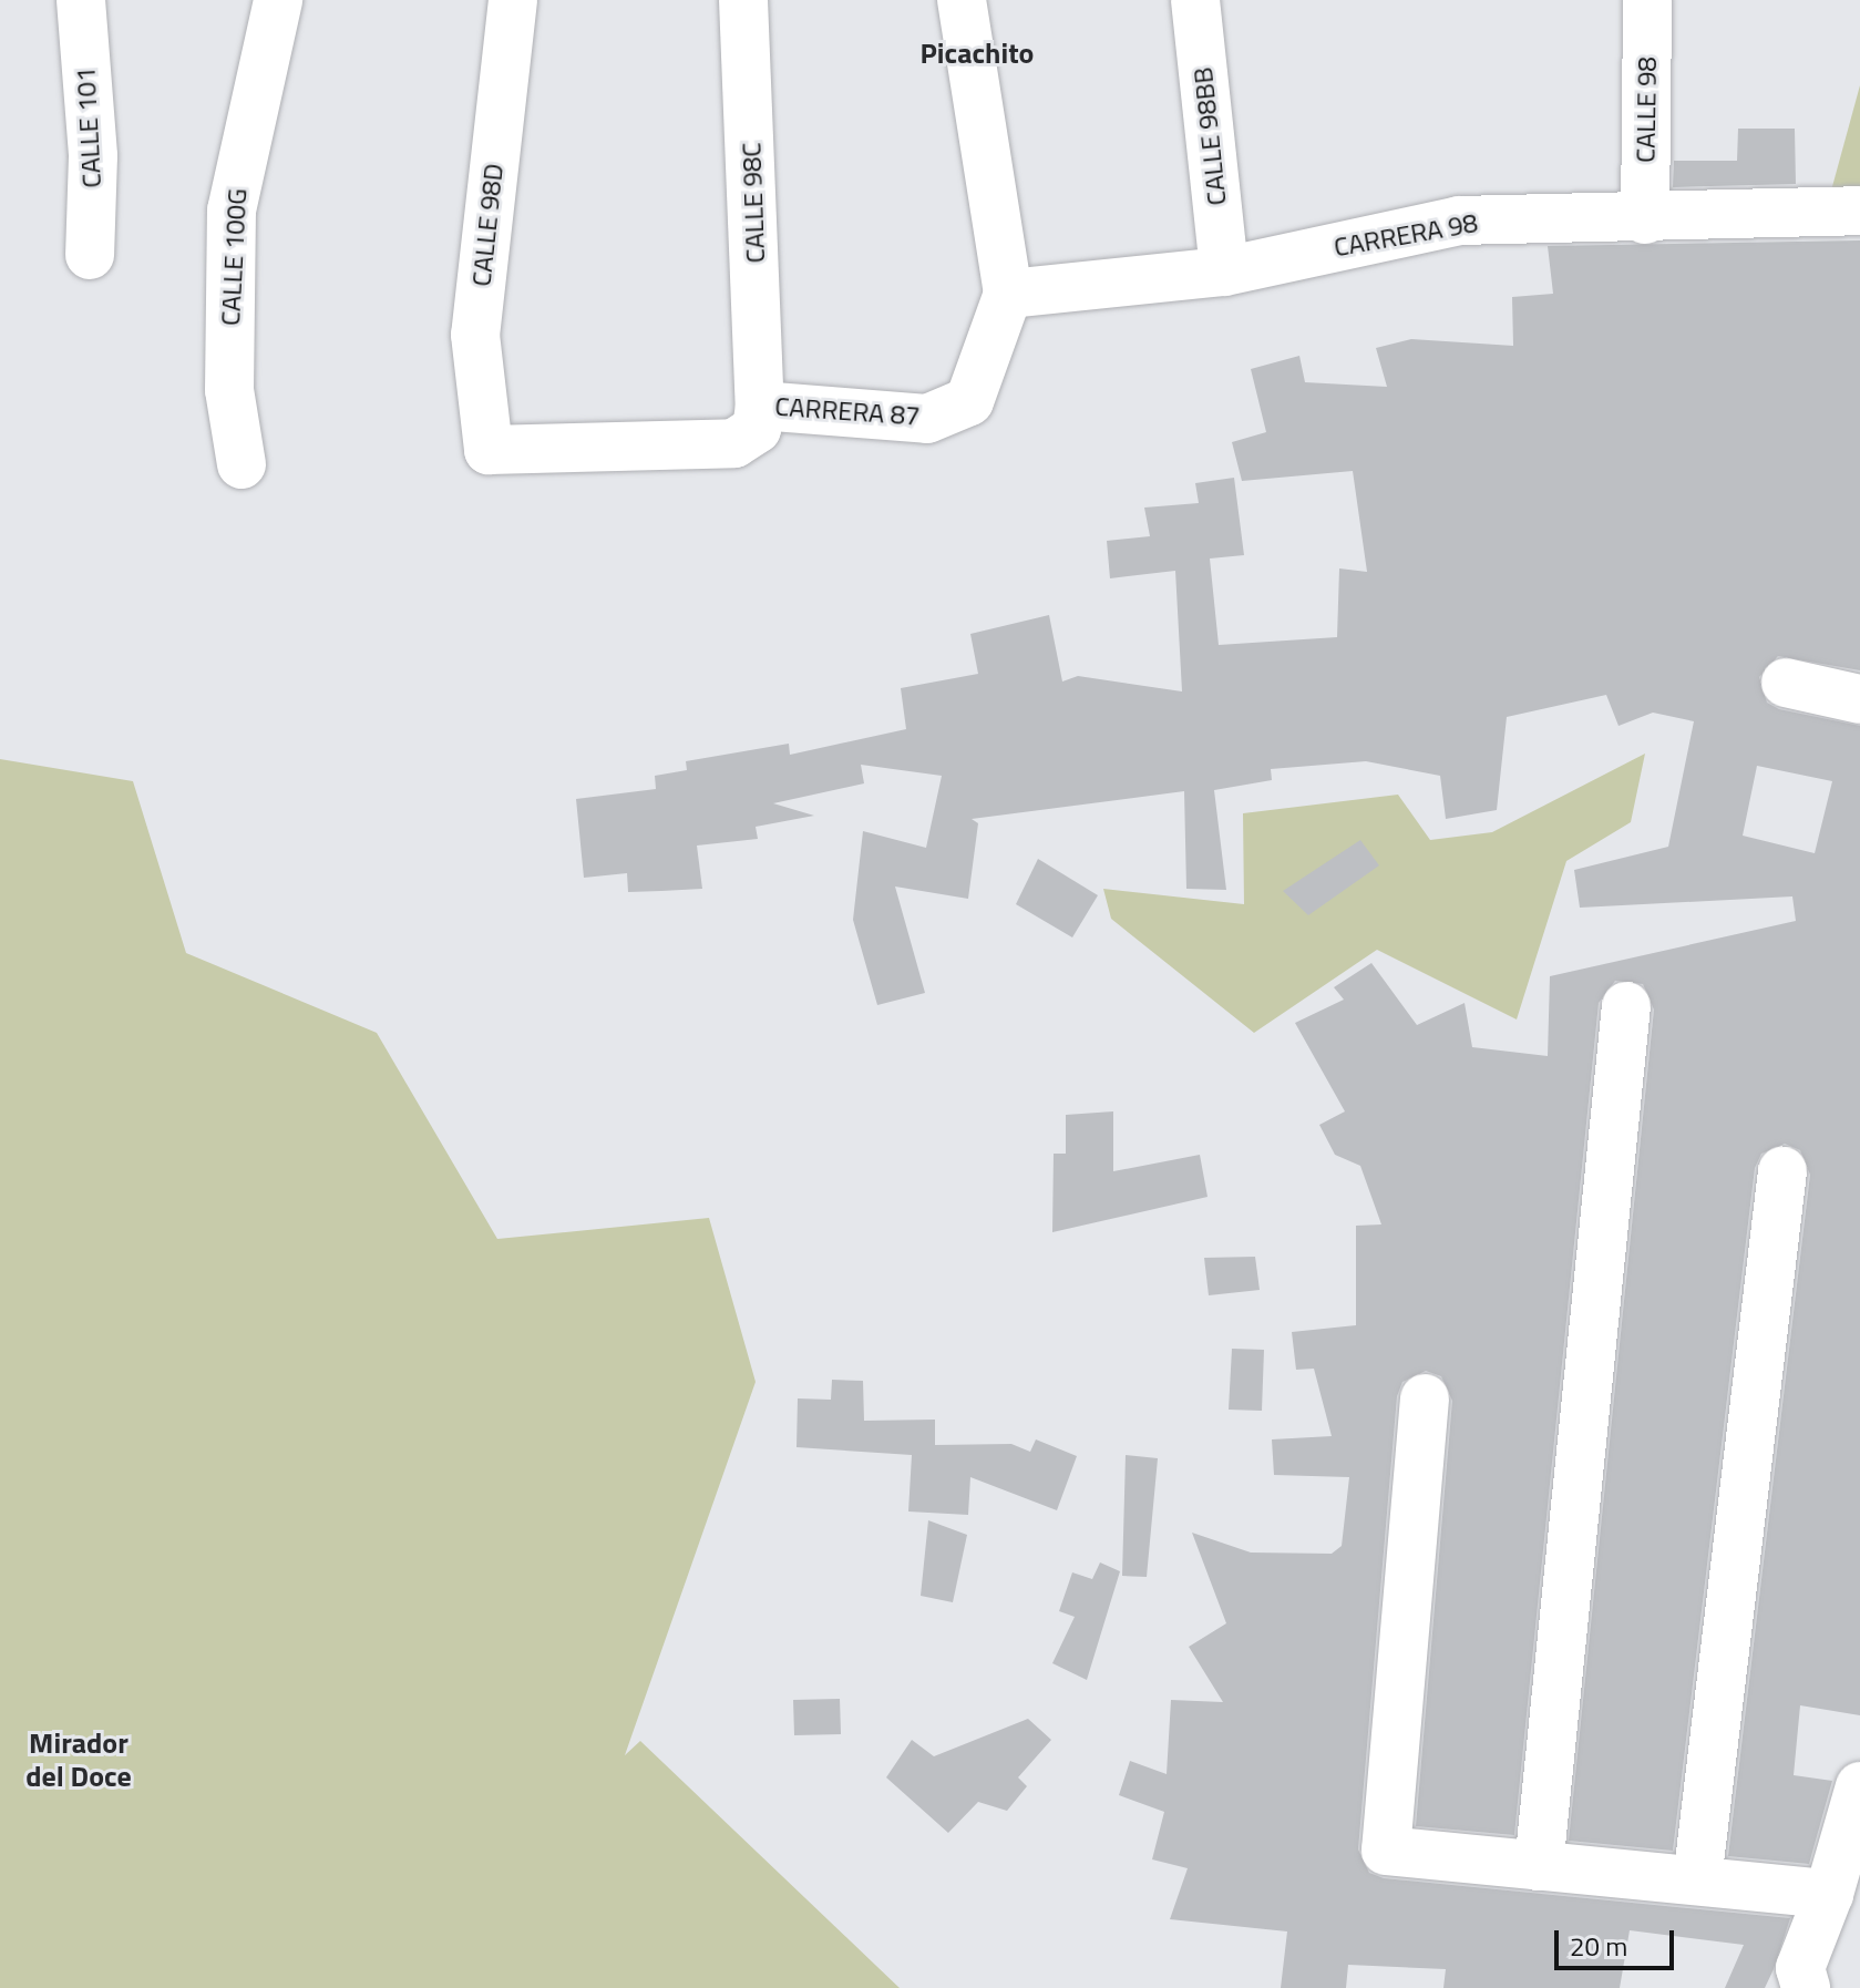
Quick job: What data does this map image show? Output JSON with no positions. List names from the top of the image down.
{
  "streets": {
    "street": [
      "CALLE 98",
      "CALLE 101",
      "CALLE 98BB",
      "CALLE 98C",
      "CALLE 98D",
      "CARRERA 98",
      "CALLE 100G",
      "CARRERA 87"
    ]
  },
  "crossings": [
    ["CALLE 98", "CARRERA 98"],
    ["CALLE 98BB", "CARRERA 98"],
    ["CALLE 98C", "CARRERA 87"],
    ["CALLE 98D", "CARRERA 87"],
    ["CARRERA 98", "CARRERA 87"]
  ],
  "districts": ["Picachito", "Mirador del Doce"],
  "scale_bar": "20 m"
}
